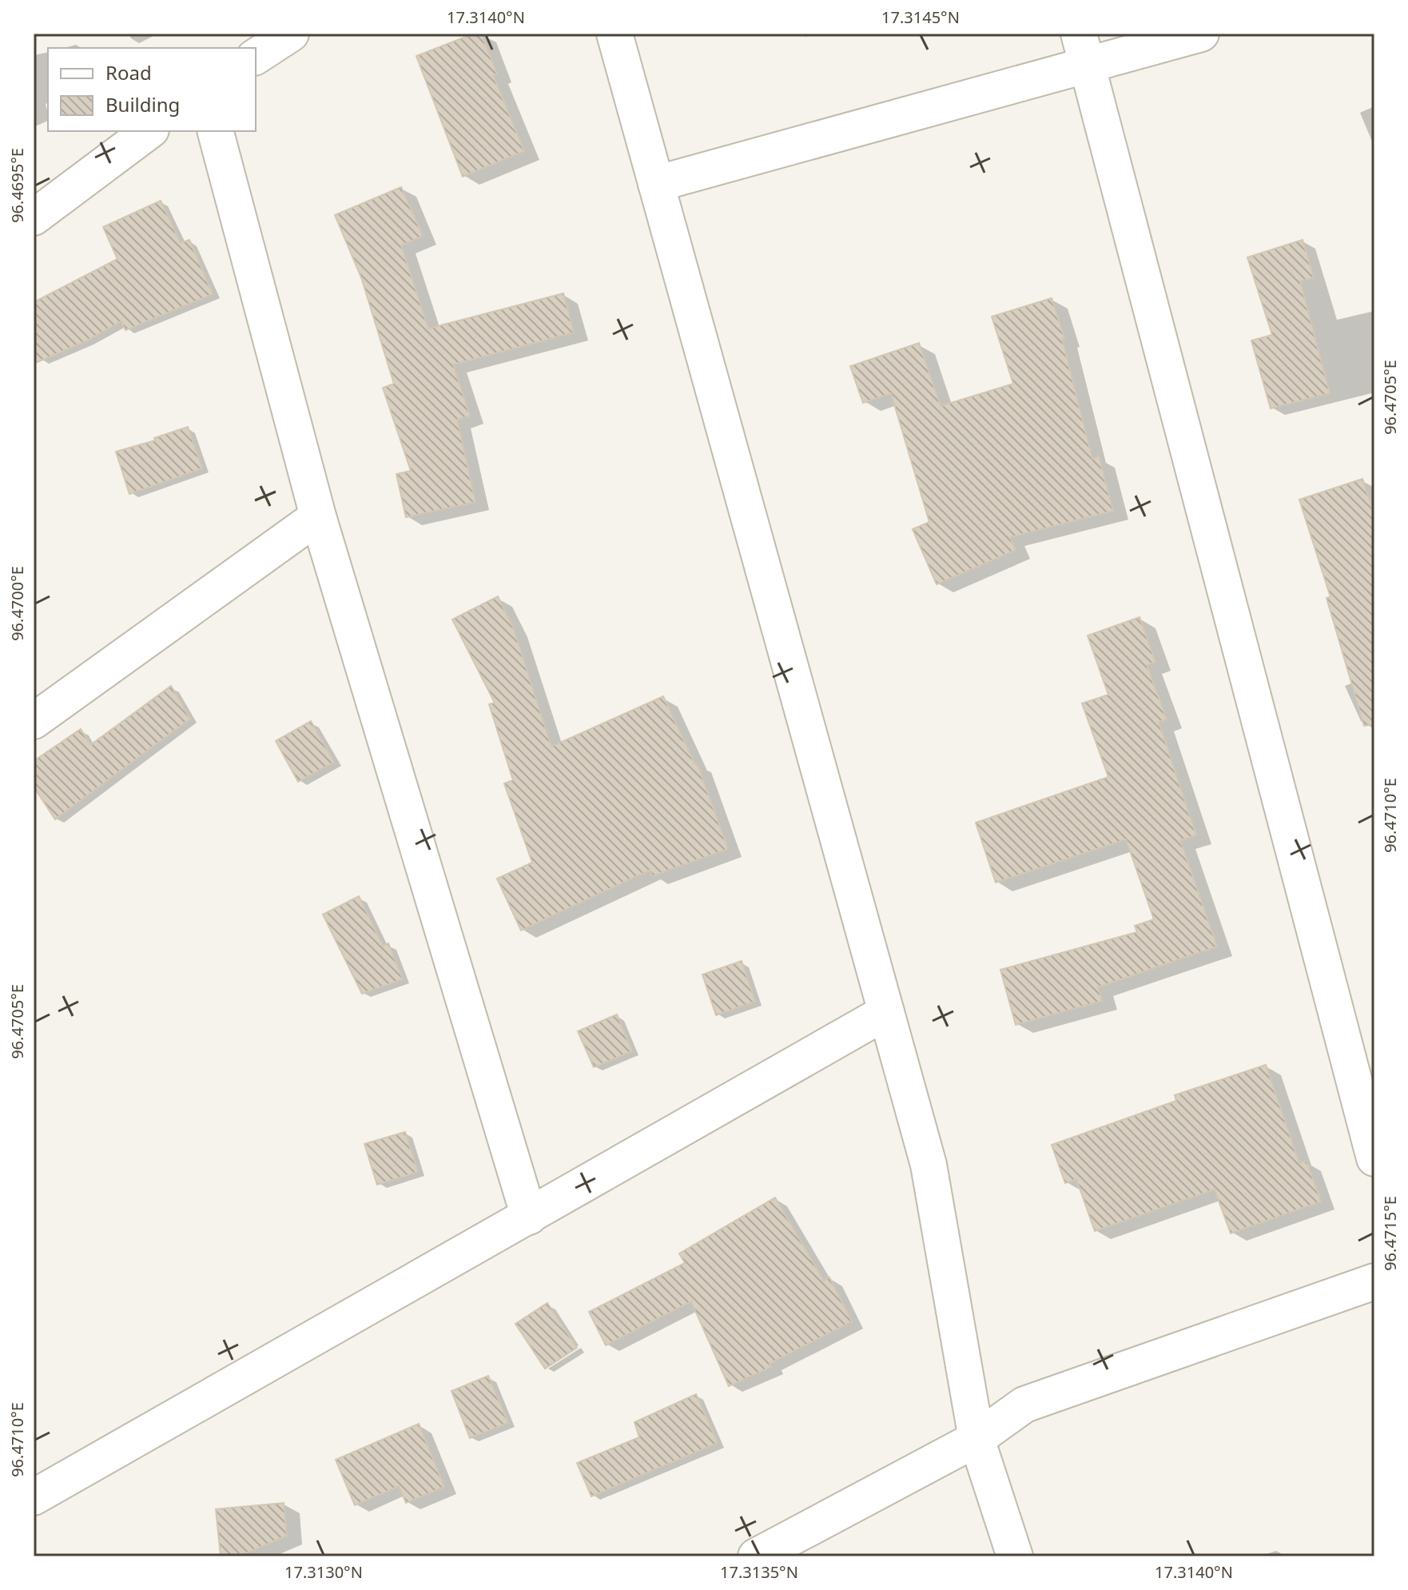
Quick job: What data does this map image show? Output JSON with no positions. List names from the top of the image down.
{
  "legend": ["Road", "Building"],
  "coordinates": [
    "17.3140°N",
    "17.3145°N",
    "96.4695°E",
    "96.4705°E",
    "96.4700°E",
    "96.4710°E",
    "96.4715°E",
    "17.3130°N",
    "17.3135°N"
  ]
}
